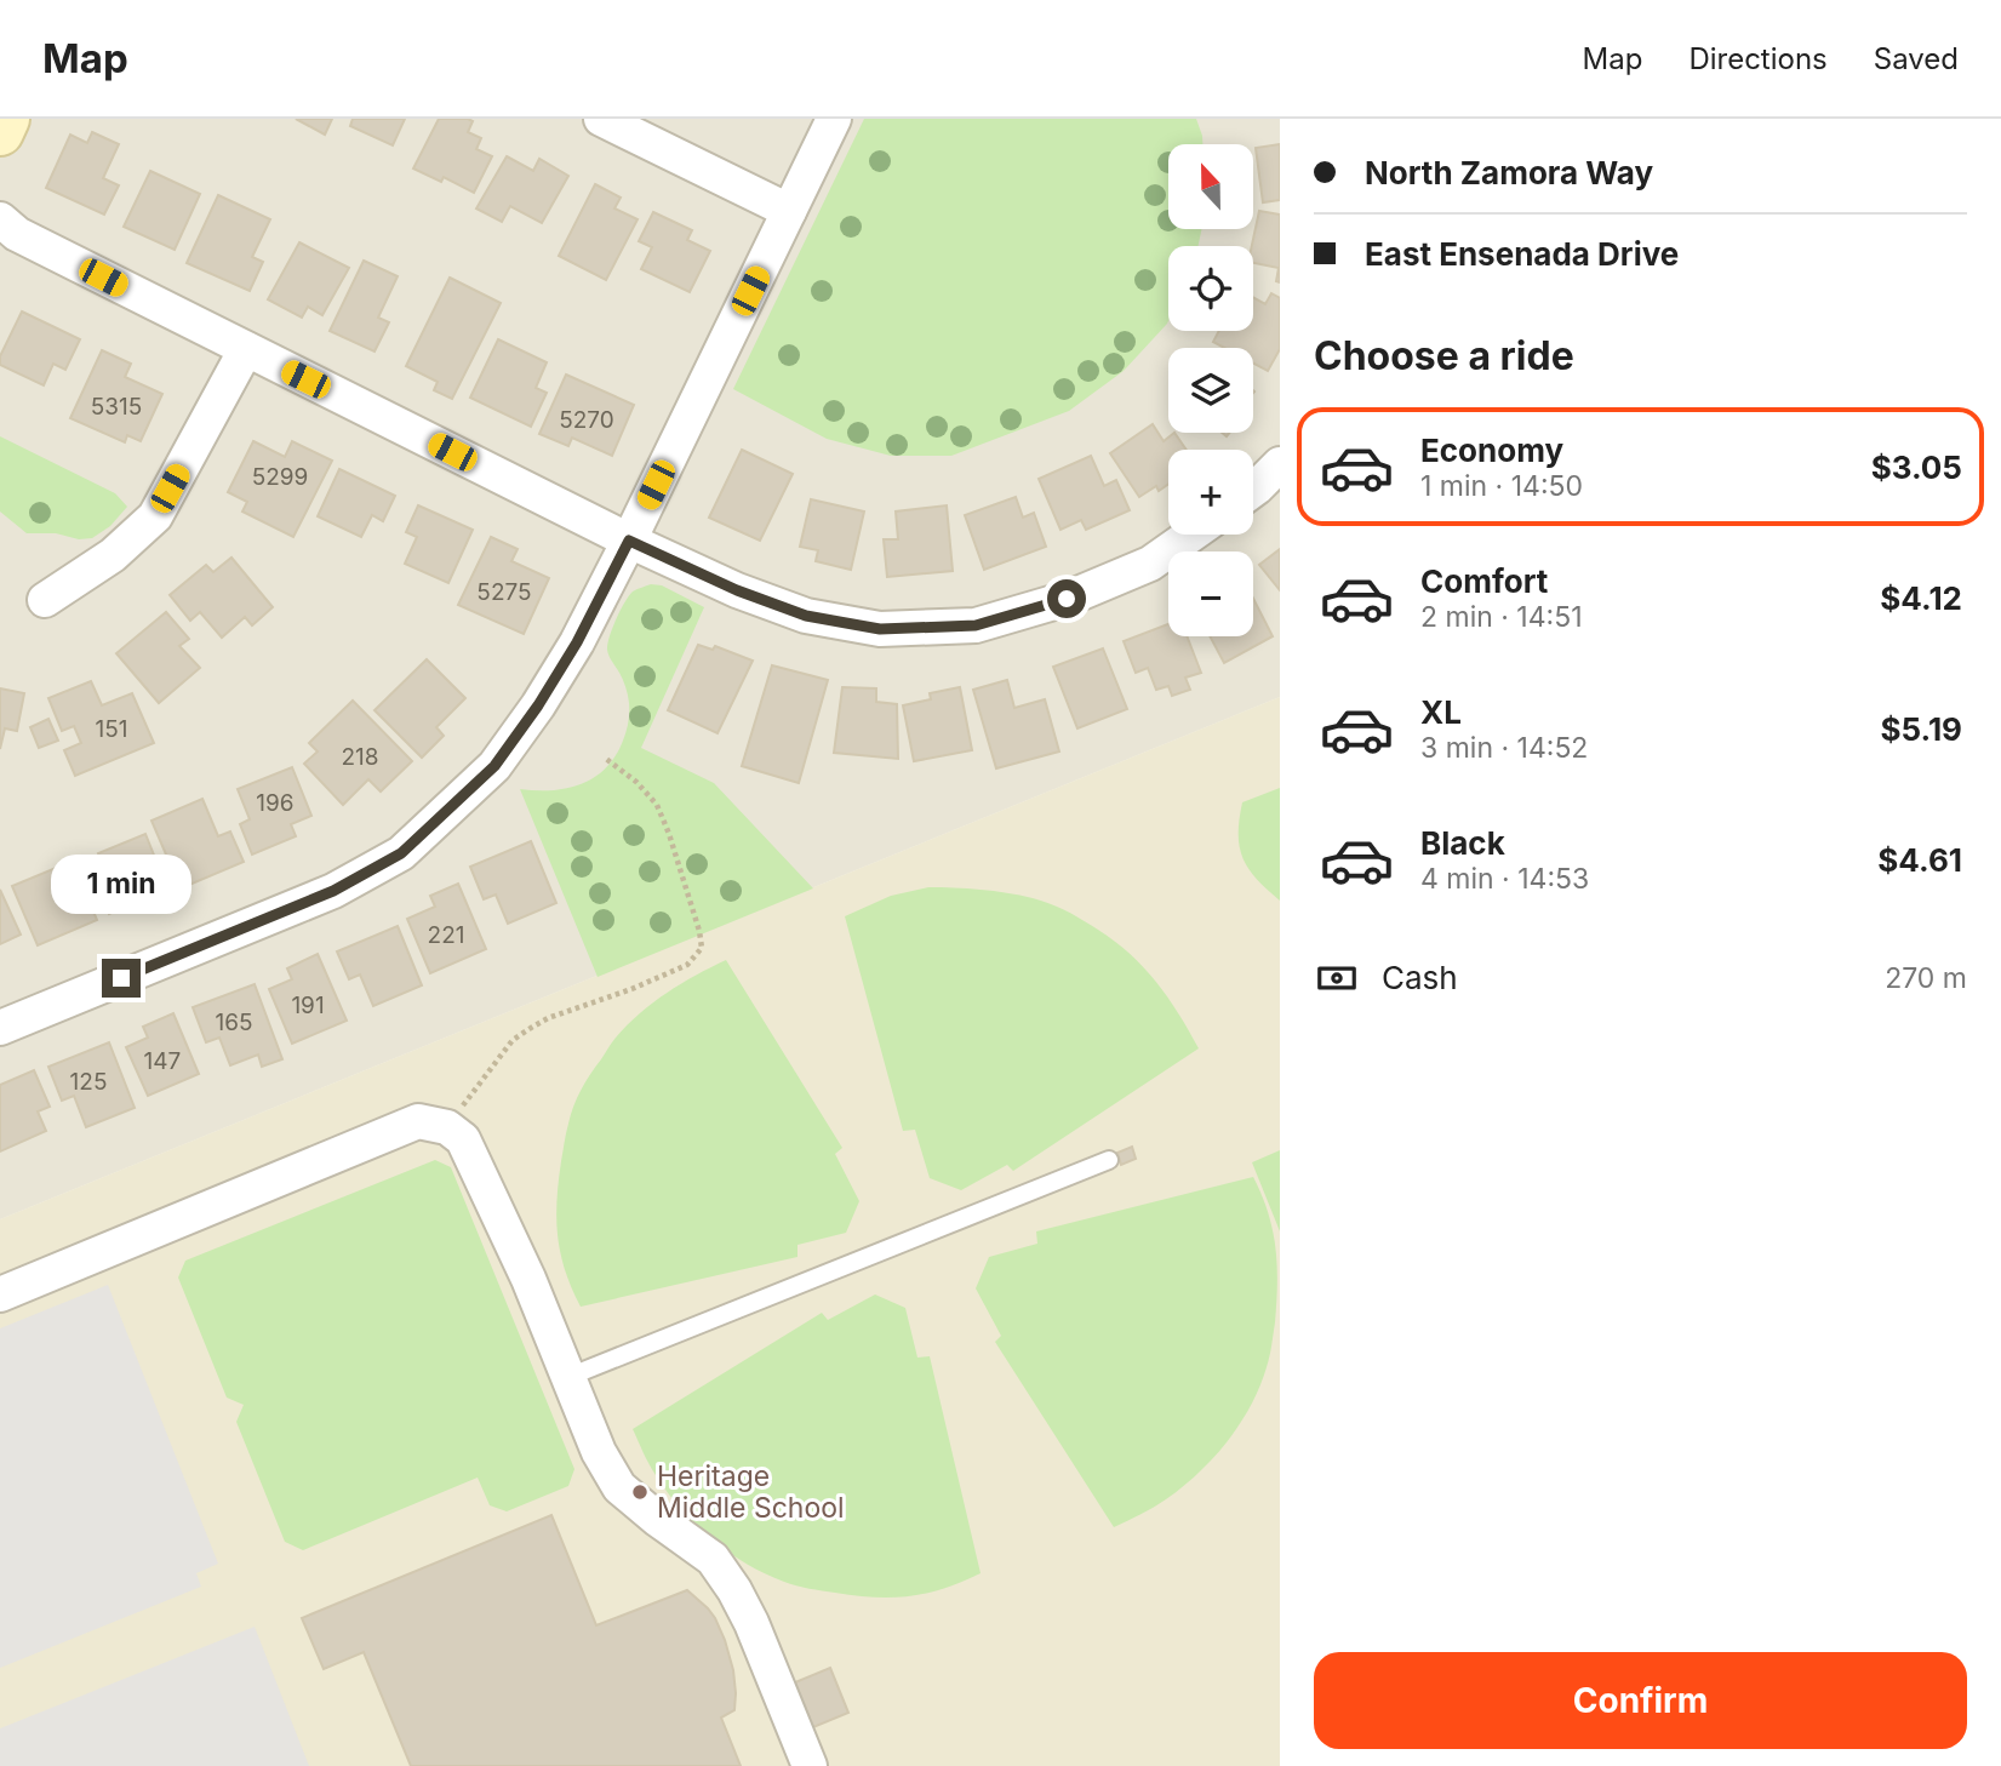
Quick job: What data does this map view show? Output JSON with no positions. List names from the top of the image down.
{
  "places": ["Heritage Middle School"],
  "house_numbers": [
    "5315",
    "5270",
    "5299",
    "5275",
    "151",
    "218",
    "196",
    "221",
    "191",
    "165",
    "147",
    "125"
  ],
  "north": "top",
  "page": {
    "header": "Map",
    "nav": ["Map", "Directions", "Saved"],
    "banner": ["North Zamora Way", "East Ensenada Drive"],
    "map_buttons": ["+", "−"],
    "heading": "Choose a ride",
    "list": [
      {
        "name": "Economy",
        "note": "1 min · 14:50",
        "value": "$3.05"
      },
      {
        "name": "Comfort",
        "note": "2 min · 14:51",
        "value": "$4.12"
      },
      {
        "name": "XL",
        "note": "3 min · 14:52",
        "value": "$5.19"
      },
      {
        "name": "Black",
        "note": "4 min · 14:53",
        "value": "$4.61"
      }
    ],
    "bubble": "1 min",
    "pay": ["Cash", "270 m"],
    "buttons": "Confirm"
  }
}
